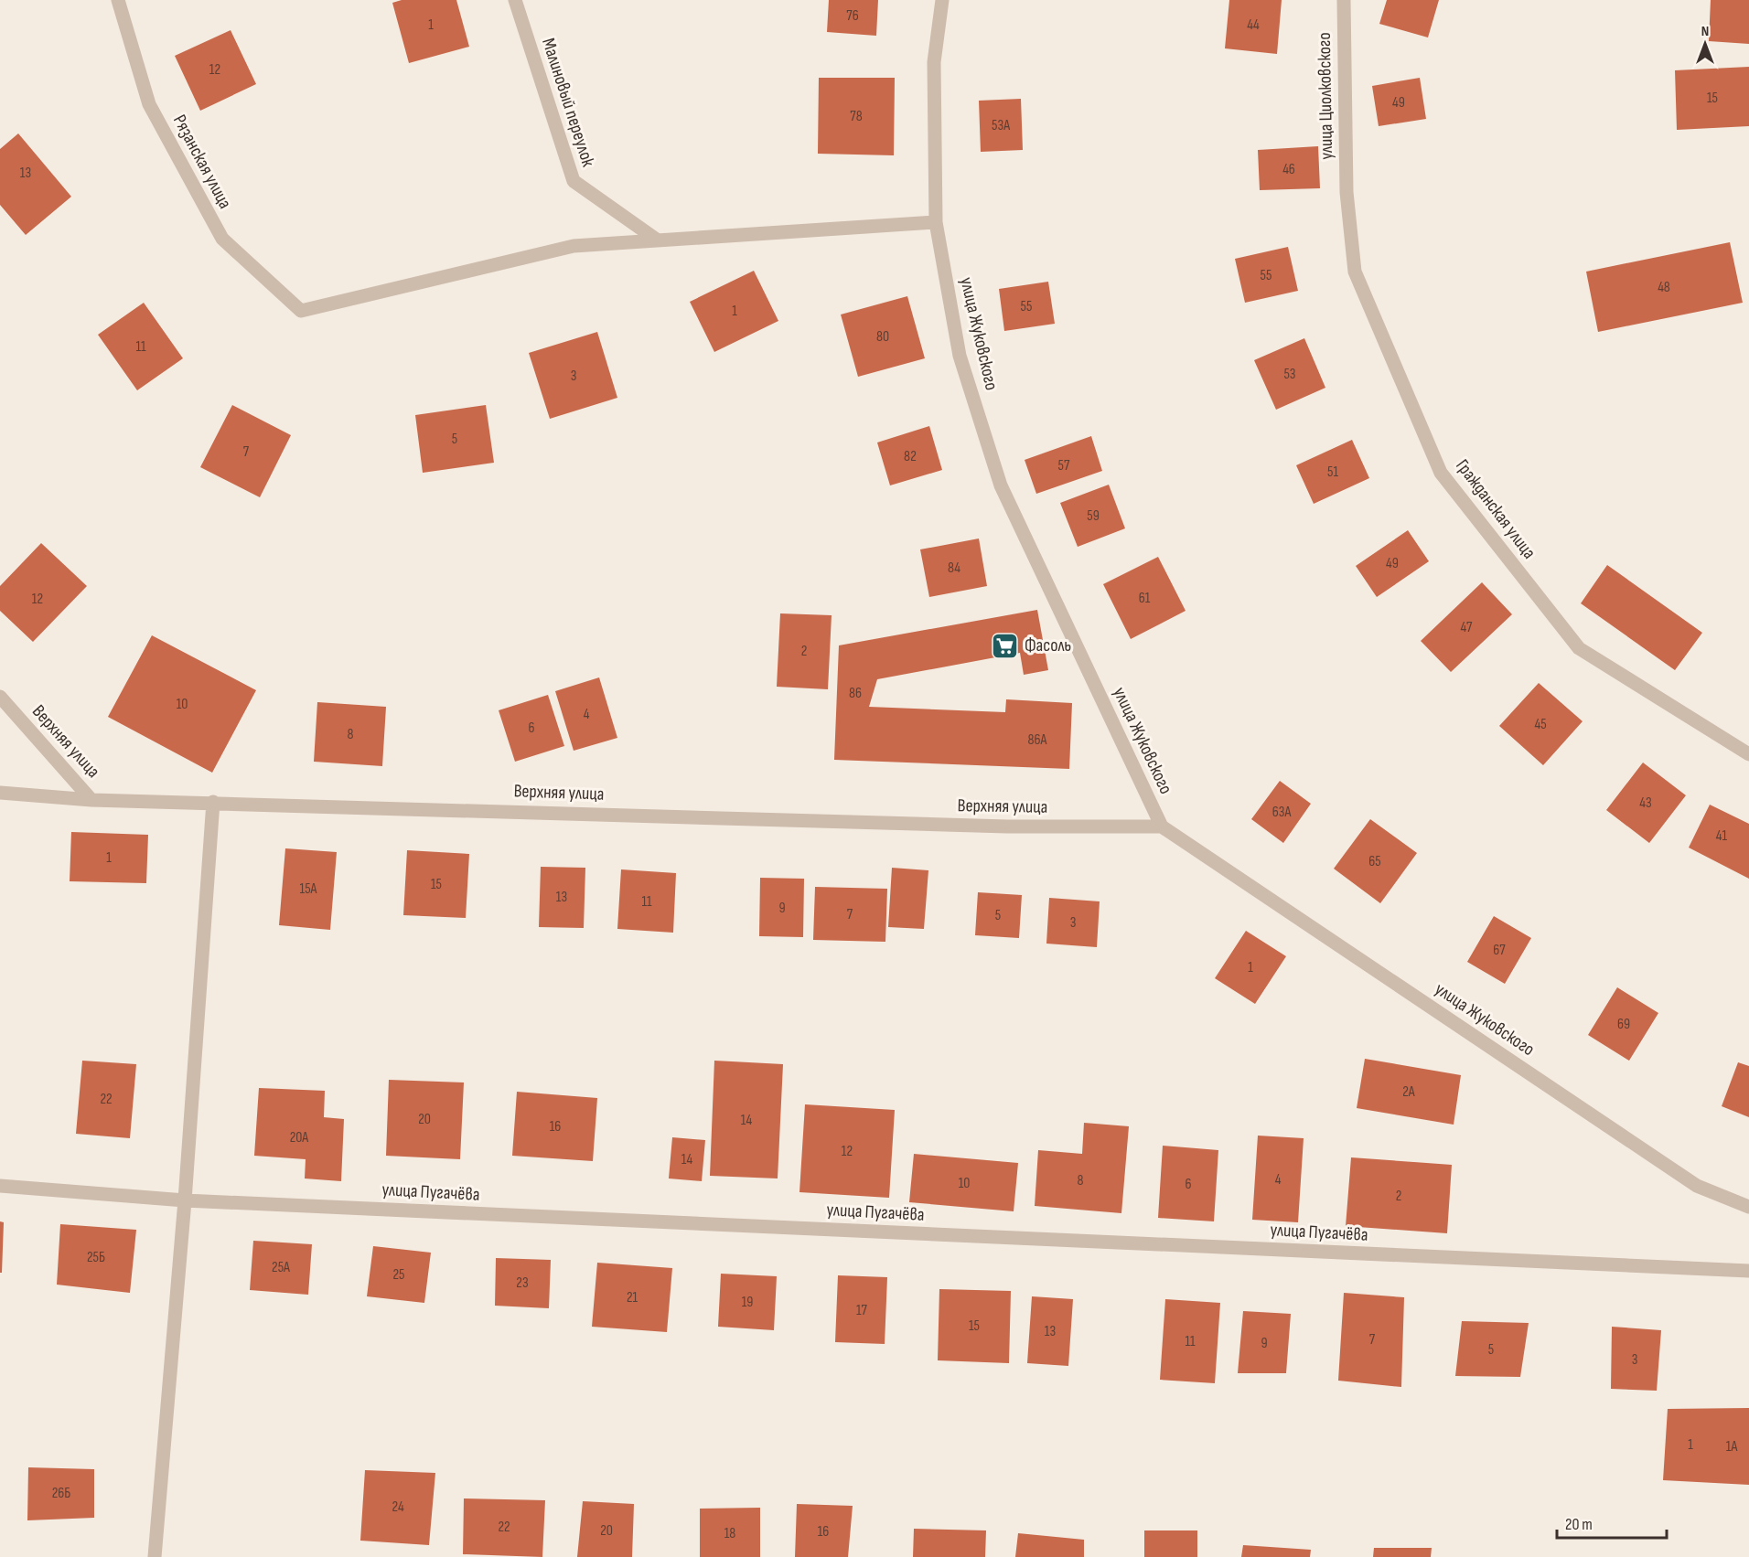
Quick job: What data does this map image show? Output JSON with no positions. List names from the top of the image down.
{
  "streets": {
    "street": [
      "улица Циолковского",
      "Малиновый переулок",
      "Рязанская улица",
      "улица Жуковского",
      "Гражданская улица",
      "Верхняя улица",
      "улица Пугачёва"
    ]
  },
  "crossings": [
    ["улица Циолковского", "Гражданская улица"],
    ["Малиновый переулок", "Рязанская улица"],
    ["улица Жуковского", "Верхняя улица"]
  ],
  "places": {
    "supermarket": ["Фасоль"]
  },
  "house_numbers": [
    "76",
    "1",
    "44",
    "12",
    "15",
    "49",
    "78",
    "53А",
    "46",
    "13",
    "55",
    "48",
    "55",
    "1",
    "80",
    "11",
    "53",
    "3",
    "5",
    "7",
    "82",
    "57",
    "51",
    "59",
    "49",
    "84",
    "61",
    "12",
    "47",
    "2",
    "86",
    "10",
    "4",
    "45",
    "6",
    "8",
    "86А",
    "43",
    "63А",
    "41",
    "1",
    "65",
    "15",
    "15А",
    "13",
    "11",
    "9",
    "7",
    "5",
    "3",
    "67",
    "1",
    "69",
    "2А",
    "22",
    "20",
    "14",
    "16",
    "20А",
    "12",
    "14",
    "4",
    "8",
    "10",
    "6",
    "2",
    "25Б",
    "25А",
    "25",
    "23",
    "21",
    "19",
    "17",
    "15",
    "13",
    "7",
    "11",
    "9",
    "5",
    "3",
    "1",
    "1А",
    "26Б",
    "24",
    "22",
    "20",
    "16",
    "18"
  ],
  "scale_bar": "20 m",
  "north": "top"
}
